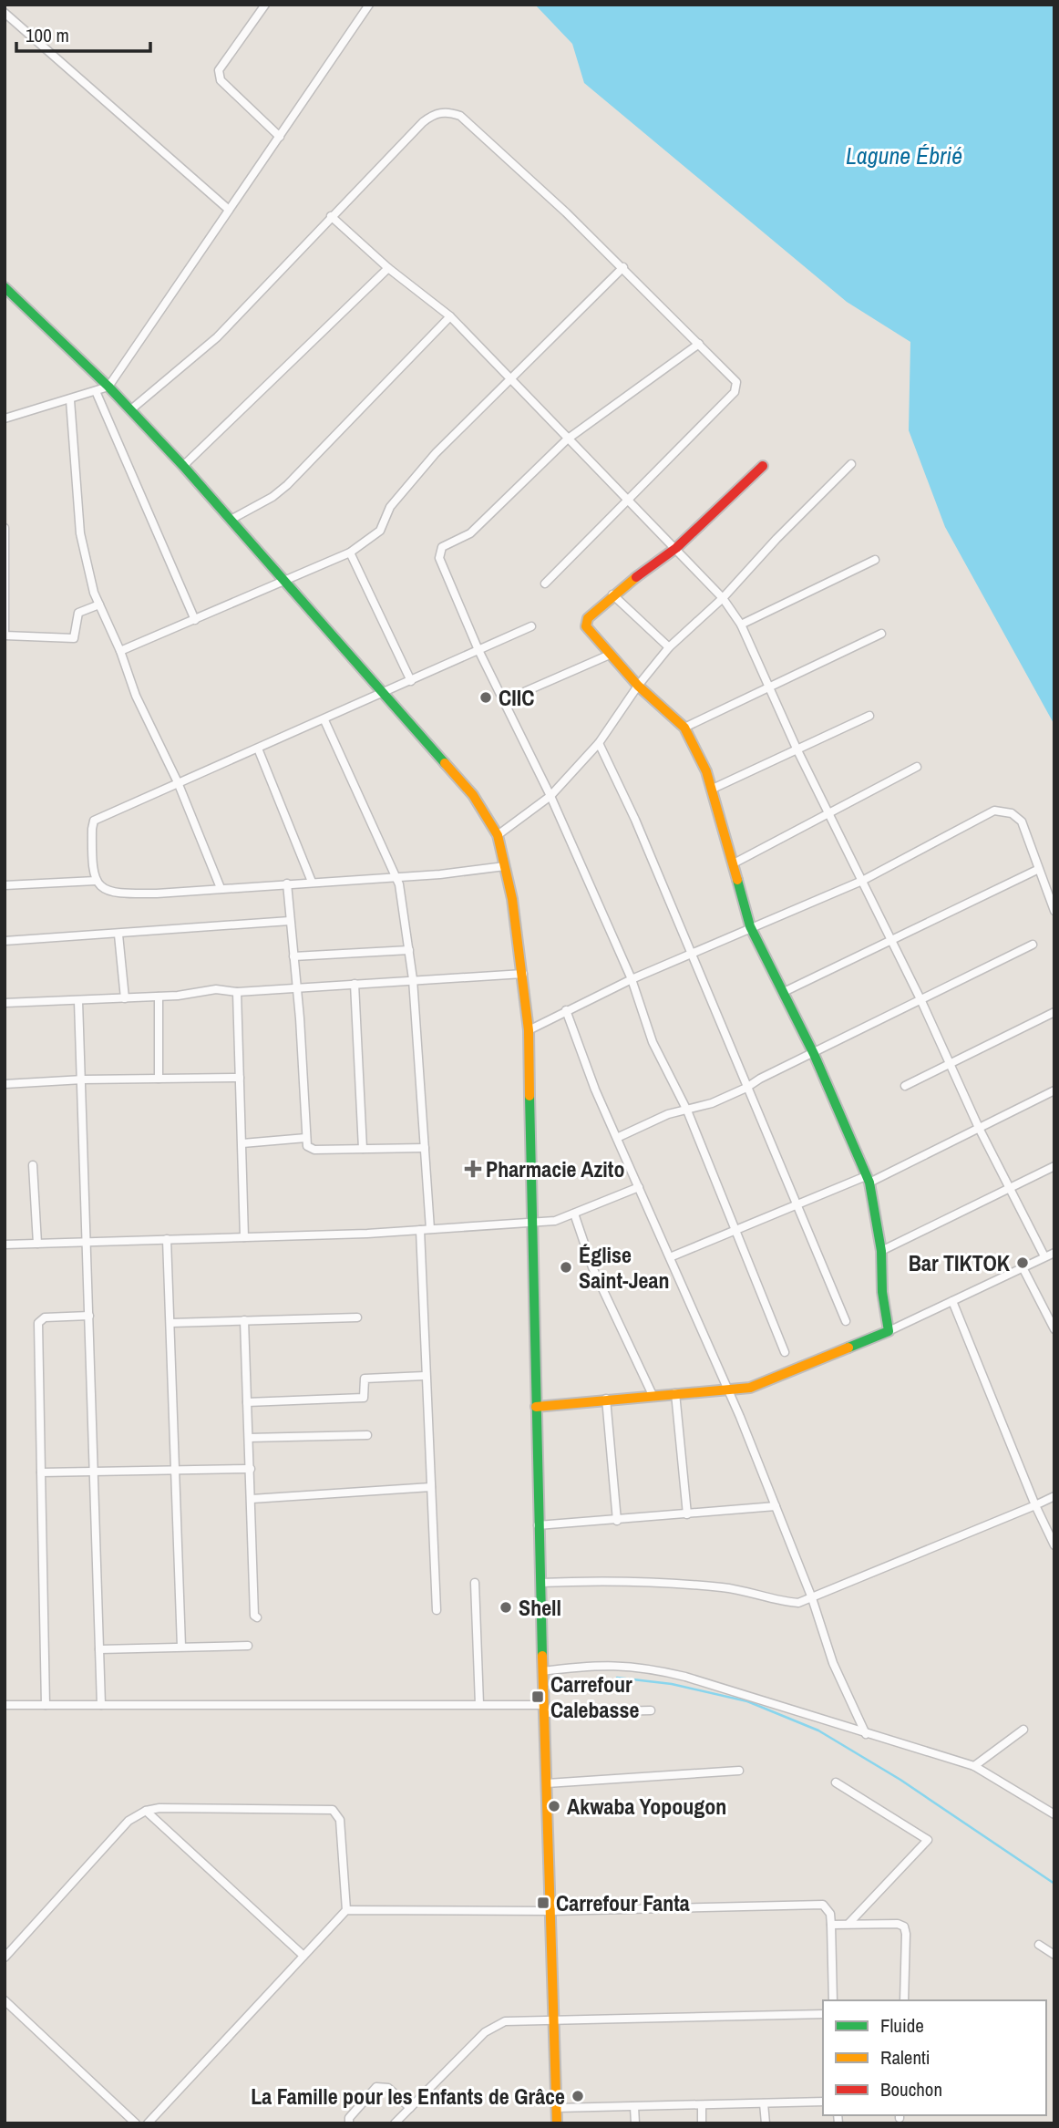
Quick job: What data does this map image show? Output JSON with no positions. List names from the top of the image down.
{
  "water": ["Lagune Ébrié"],
  "places": {
    "other": [
      "CIIC",
      "Bar TIKTOK",
      "Église Saint-Jean",
      "Shell",
      "Akwaba Yopougon",
      "La Famille pour les Enfants de Grâce"
    ],
    "health": ["Pharmacie Azito"],
    "transit": ["Carrefour Calebasse", "Carrefour Fanta"]
  },
  "legend": ["Fluide", "Ralenti", "Bouchon"],
  "scale_bar": "100 m"
}
